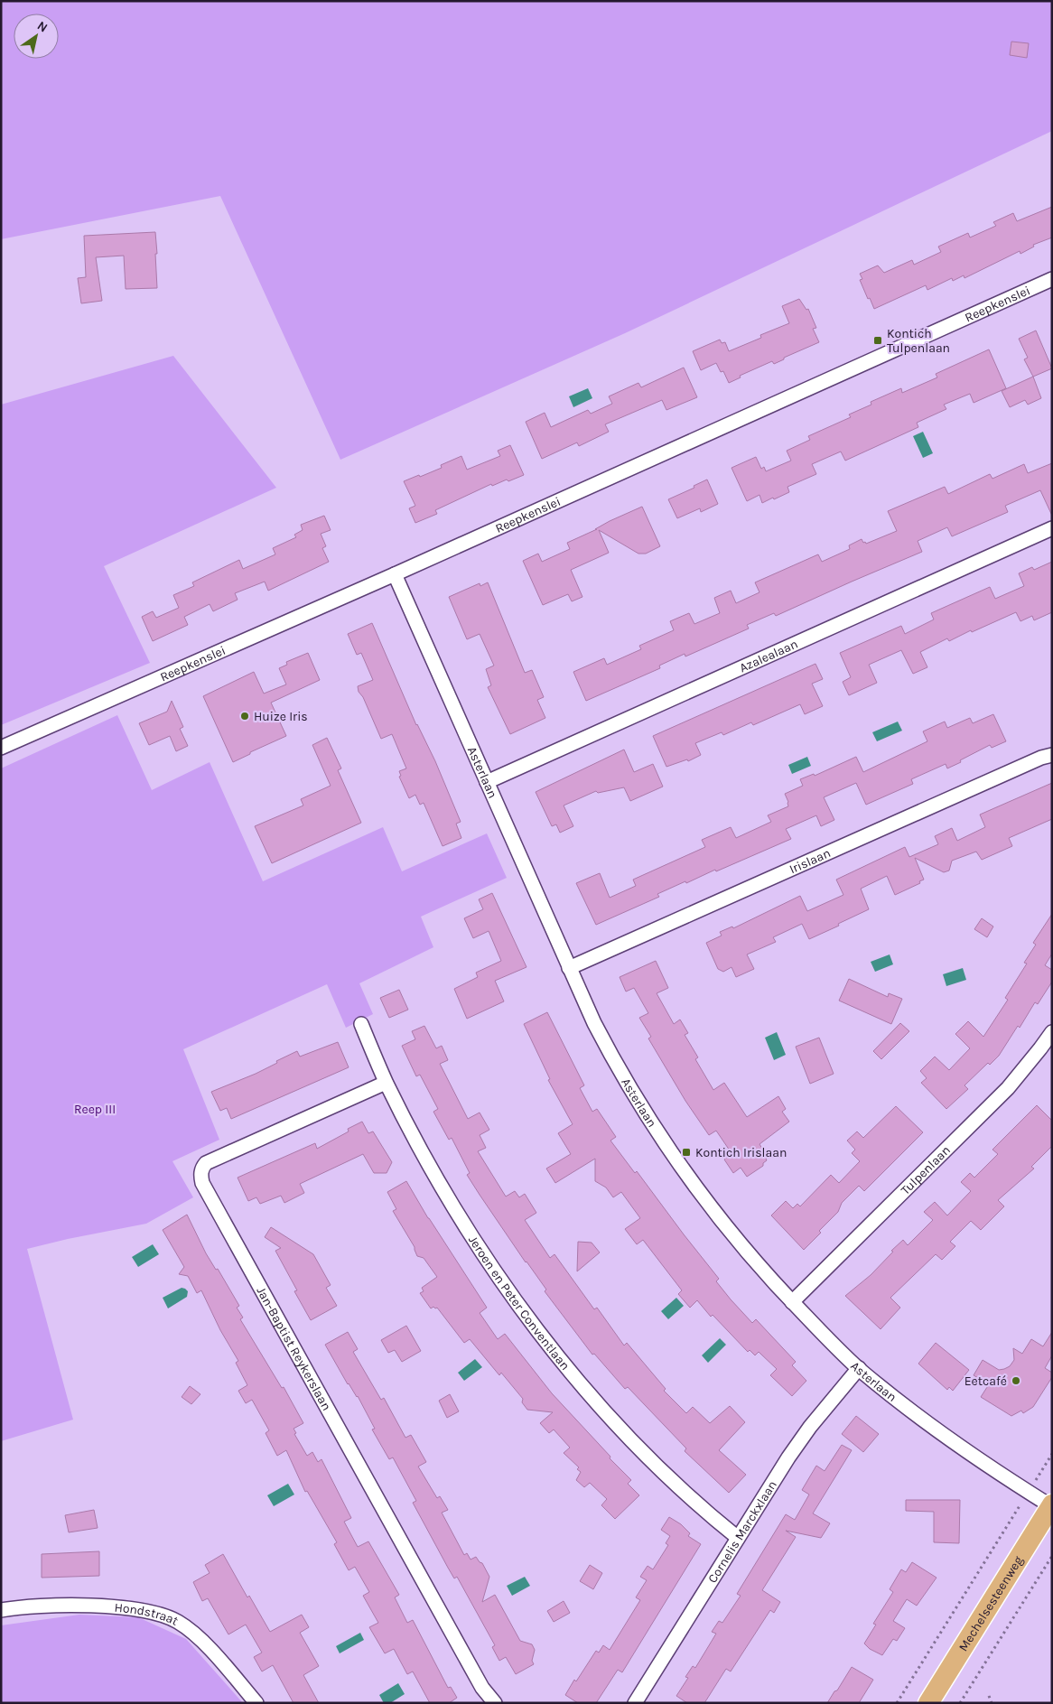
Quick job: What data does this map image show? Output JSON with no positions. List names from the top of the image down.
{
  "streets": {
    "main road": ["Mechelsesteenweg"],
    "street": [
      "Reepkenslei",
      "Azalealaan",
      "Asterlaan",
      "Irislaan",
      "Tulpenlaan",
      "Jeroen en Peter Conventlaan",
      "Jan-Baptist Reykerslaan",
      "Cornelis Marckxlaan",
      "Hondstraat"
    ]
  },
  "crossings": [
    ["Reepkenslei", "Asterlaan"],
    ["Azalealaan", "Asterlaan"],
    ["Asterlaan", "Irislaan"],
    ["Asterlaan", "Tulpenlaan"],
    ["Asterlaan", "Cornelis Marckxlaan"],
    ["Asterlaan", "Mechelsesteenweg"],
    ["Jeroen en Peter Conventlaan", "Jan-Baptist Reykerslaan"],
    ["Jeroen en Peter Conventlaan", "Cornelis Marckxlaan"]
  ],
  "parks": ["Reep III"],
  "places": {
    "transit": ["Kontich Tulpenlaan", "Kontich Irislaan"],
    "other": ["Huize Iris", "Eetcafé"]
  },
  "north": "top right"
}
